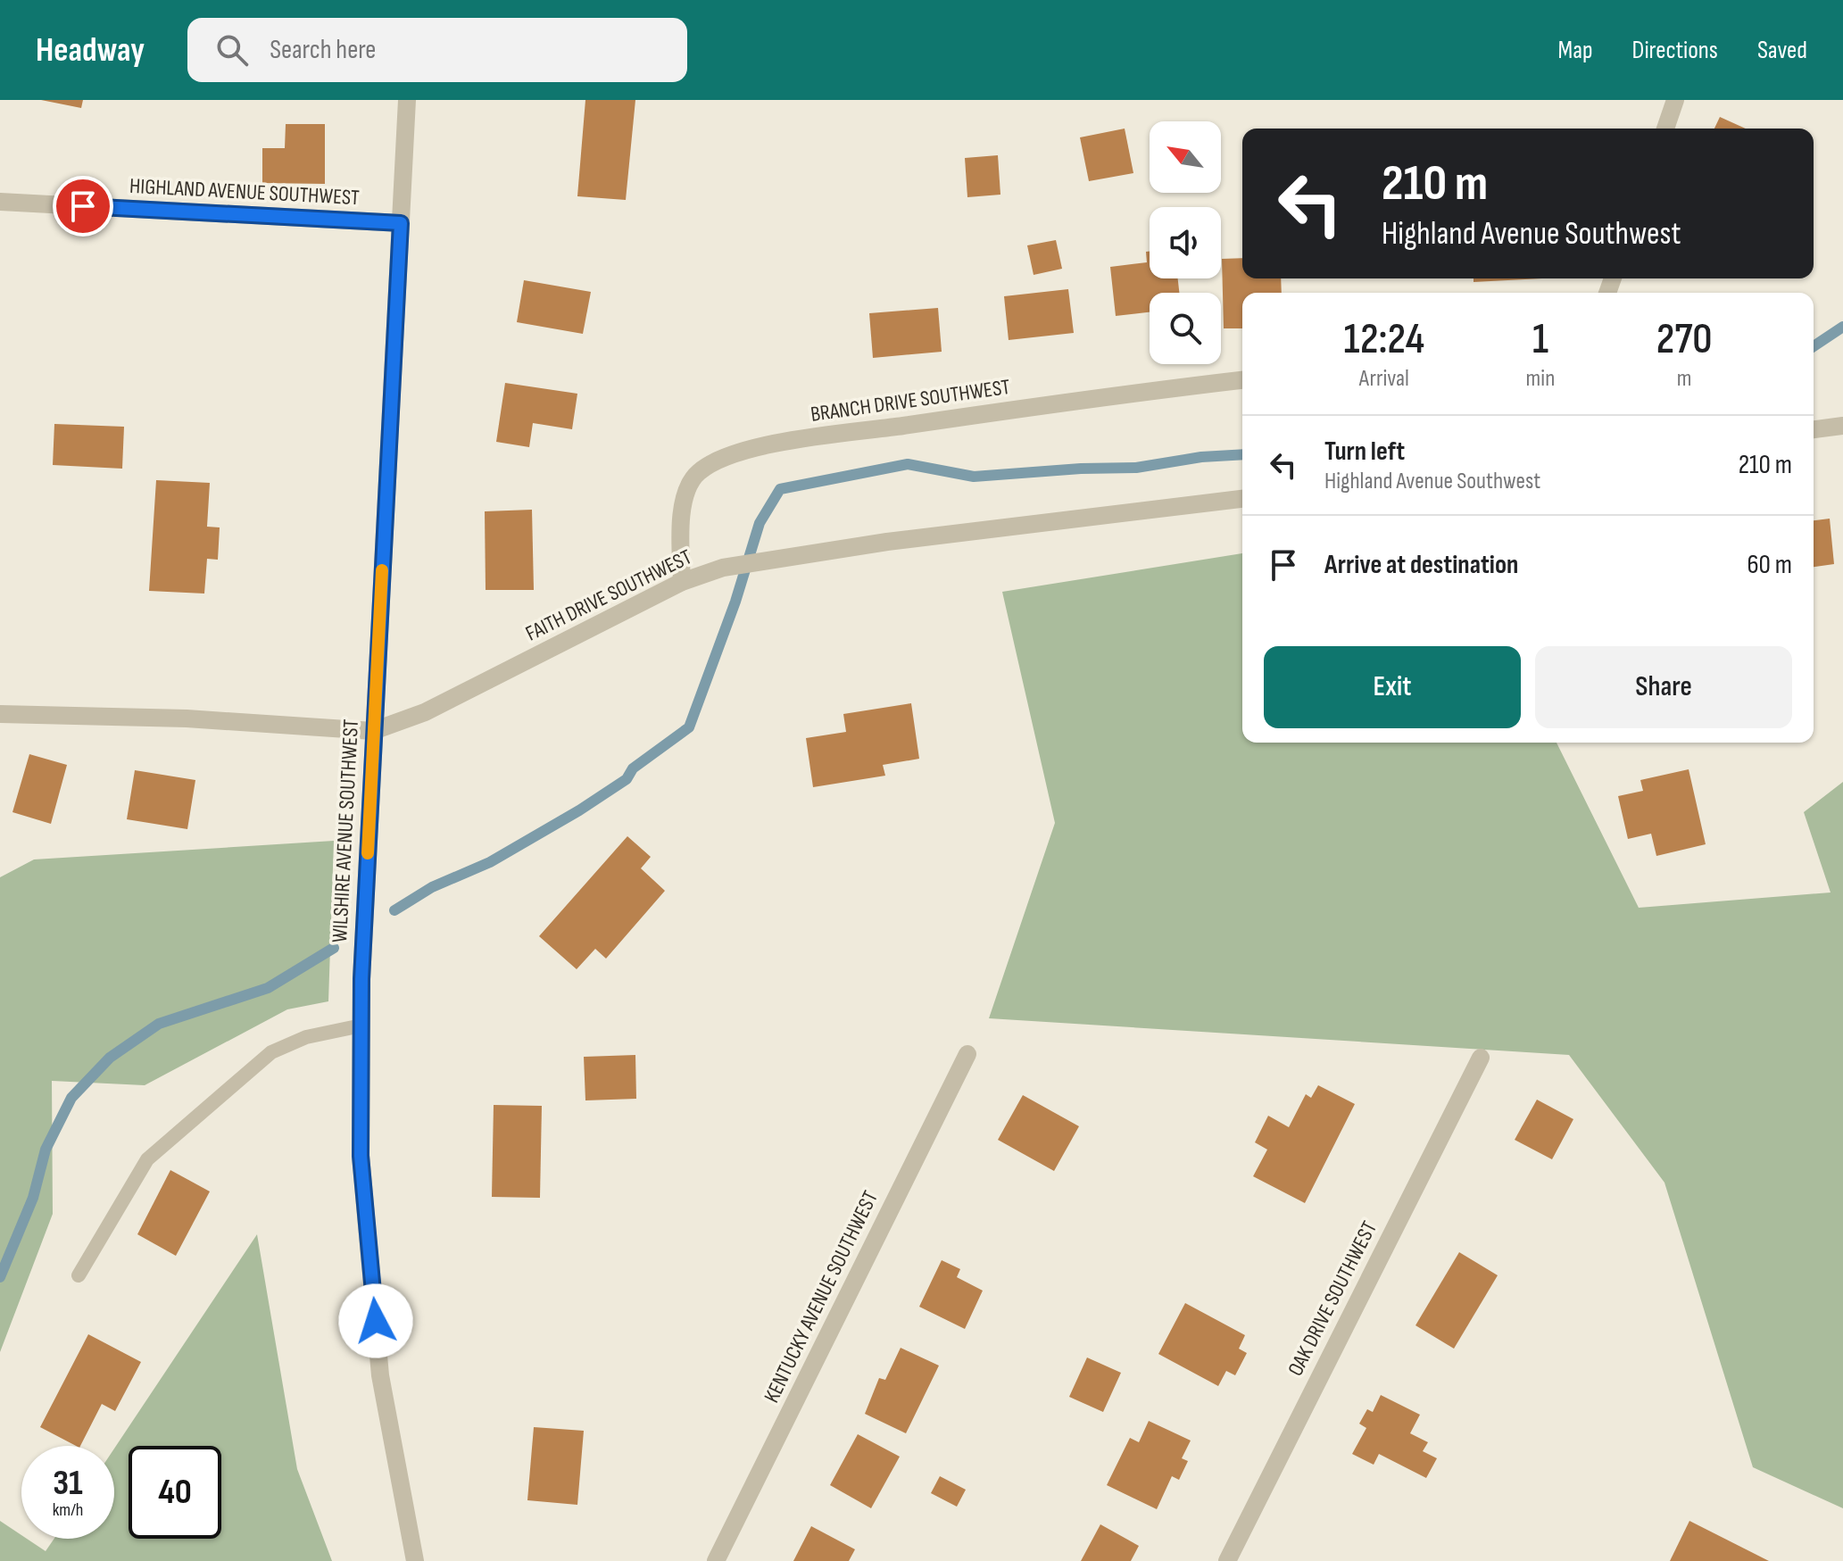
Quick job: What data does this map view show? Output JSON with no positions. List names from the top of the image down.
{
  "streets": {
    "street": [
      "HIGHLAND AVENUE SOUTHWEST",
      "BRANCH DRIVE SOUTHWEST",
      "FAITH DRIVE SOUTHWEST",
      "WILSHIRE AVENUE SOUTHWEST",
      "KENTUCKY AVENUE SOUTHWEST",
      "OAK DRIVE SOUTHWEST"
    ]
  },
  "crossings": [
    ["HIGHLAND AVENUE SOUTHWEST", "WILSHIRE AVENUE SOUTHWEST"],
    ["BRANCH DRIVE SOUTHWEST", "FAITH DRIVE SOUTHWEST"],
    ["FAITH DRIVE SOUTHWEST", "WILSHIRE AVENUE SOUTHWEST"]
  ],
  "north": "top left",
  "page": {
    "header": "Headway",
    "search": "Search here",
    "nav": ["Map", "Directions", "Saved"],
    "turn": ["210 m", "Highland Avenue Southwest"],
    "eta": [
      "12:24",
      "Arrival",
      "1",
      "min",
      "270",
      "m"
    ],
    "list": [
      {
        "name": "Turn left",
        "note": "Highland Avenue Southwest",
        "value": "210 m"
      },
      {
        "name": "Arrive at destination",
        "value": "60 m"
      }
    ],
    "buttons": ["Exit", "Share"],
    "speed": "31 km/h",
    "limit": "40"
  }
}
